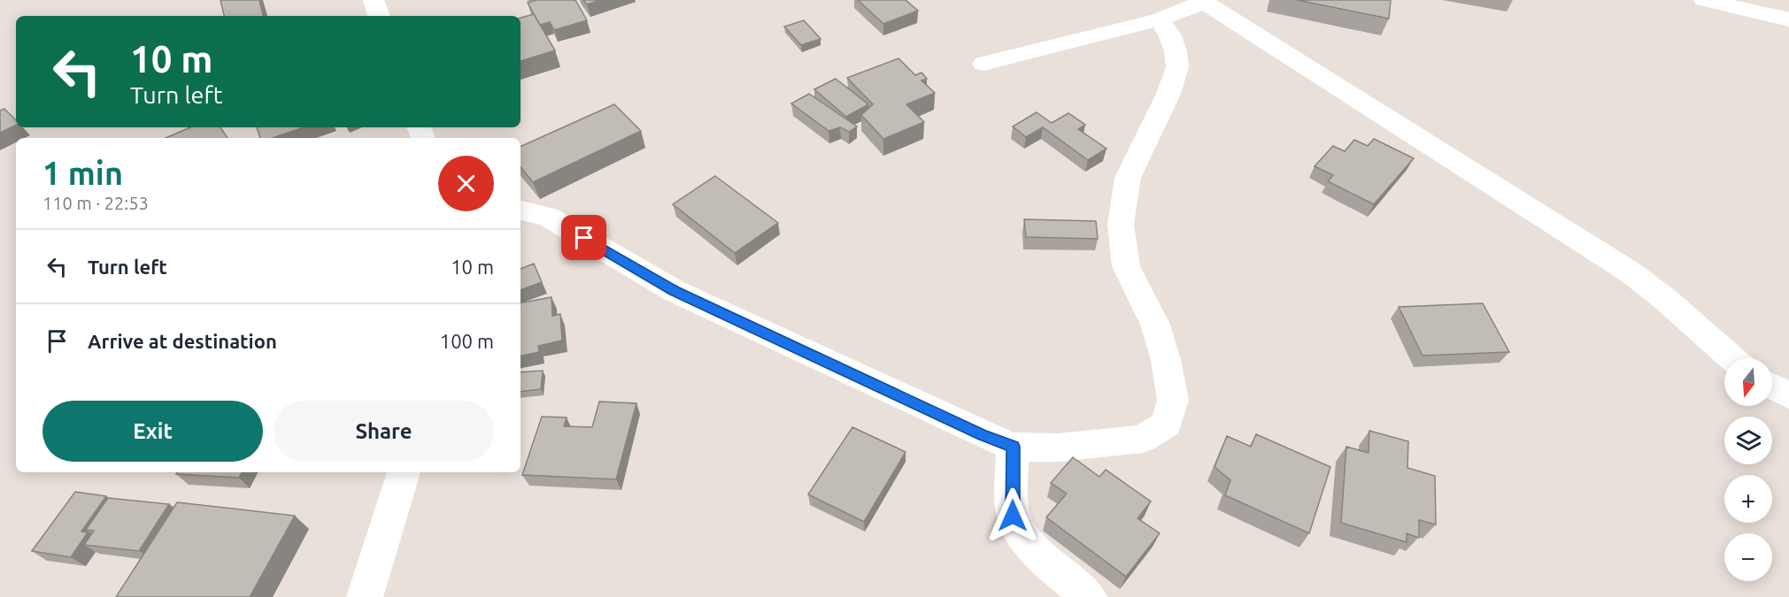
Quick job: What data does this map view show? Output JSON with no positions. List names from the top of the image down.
{
  "north": "bottom",
  "page": {
    "turn": ["10 m", "Turn left"],
    "heading": ["1 min", "110 m · 22:53"],
    "list": [
      {
        "name": "Turn left",
        "value": "10 m"
      },
      {
        "name": "Arrive at destination",
        "value": "100 m"
      }
    ],
    "map_buttons": ["+", "−"],
    "buttons": ["Exit", "Share"]
  }
}
